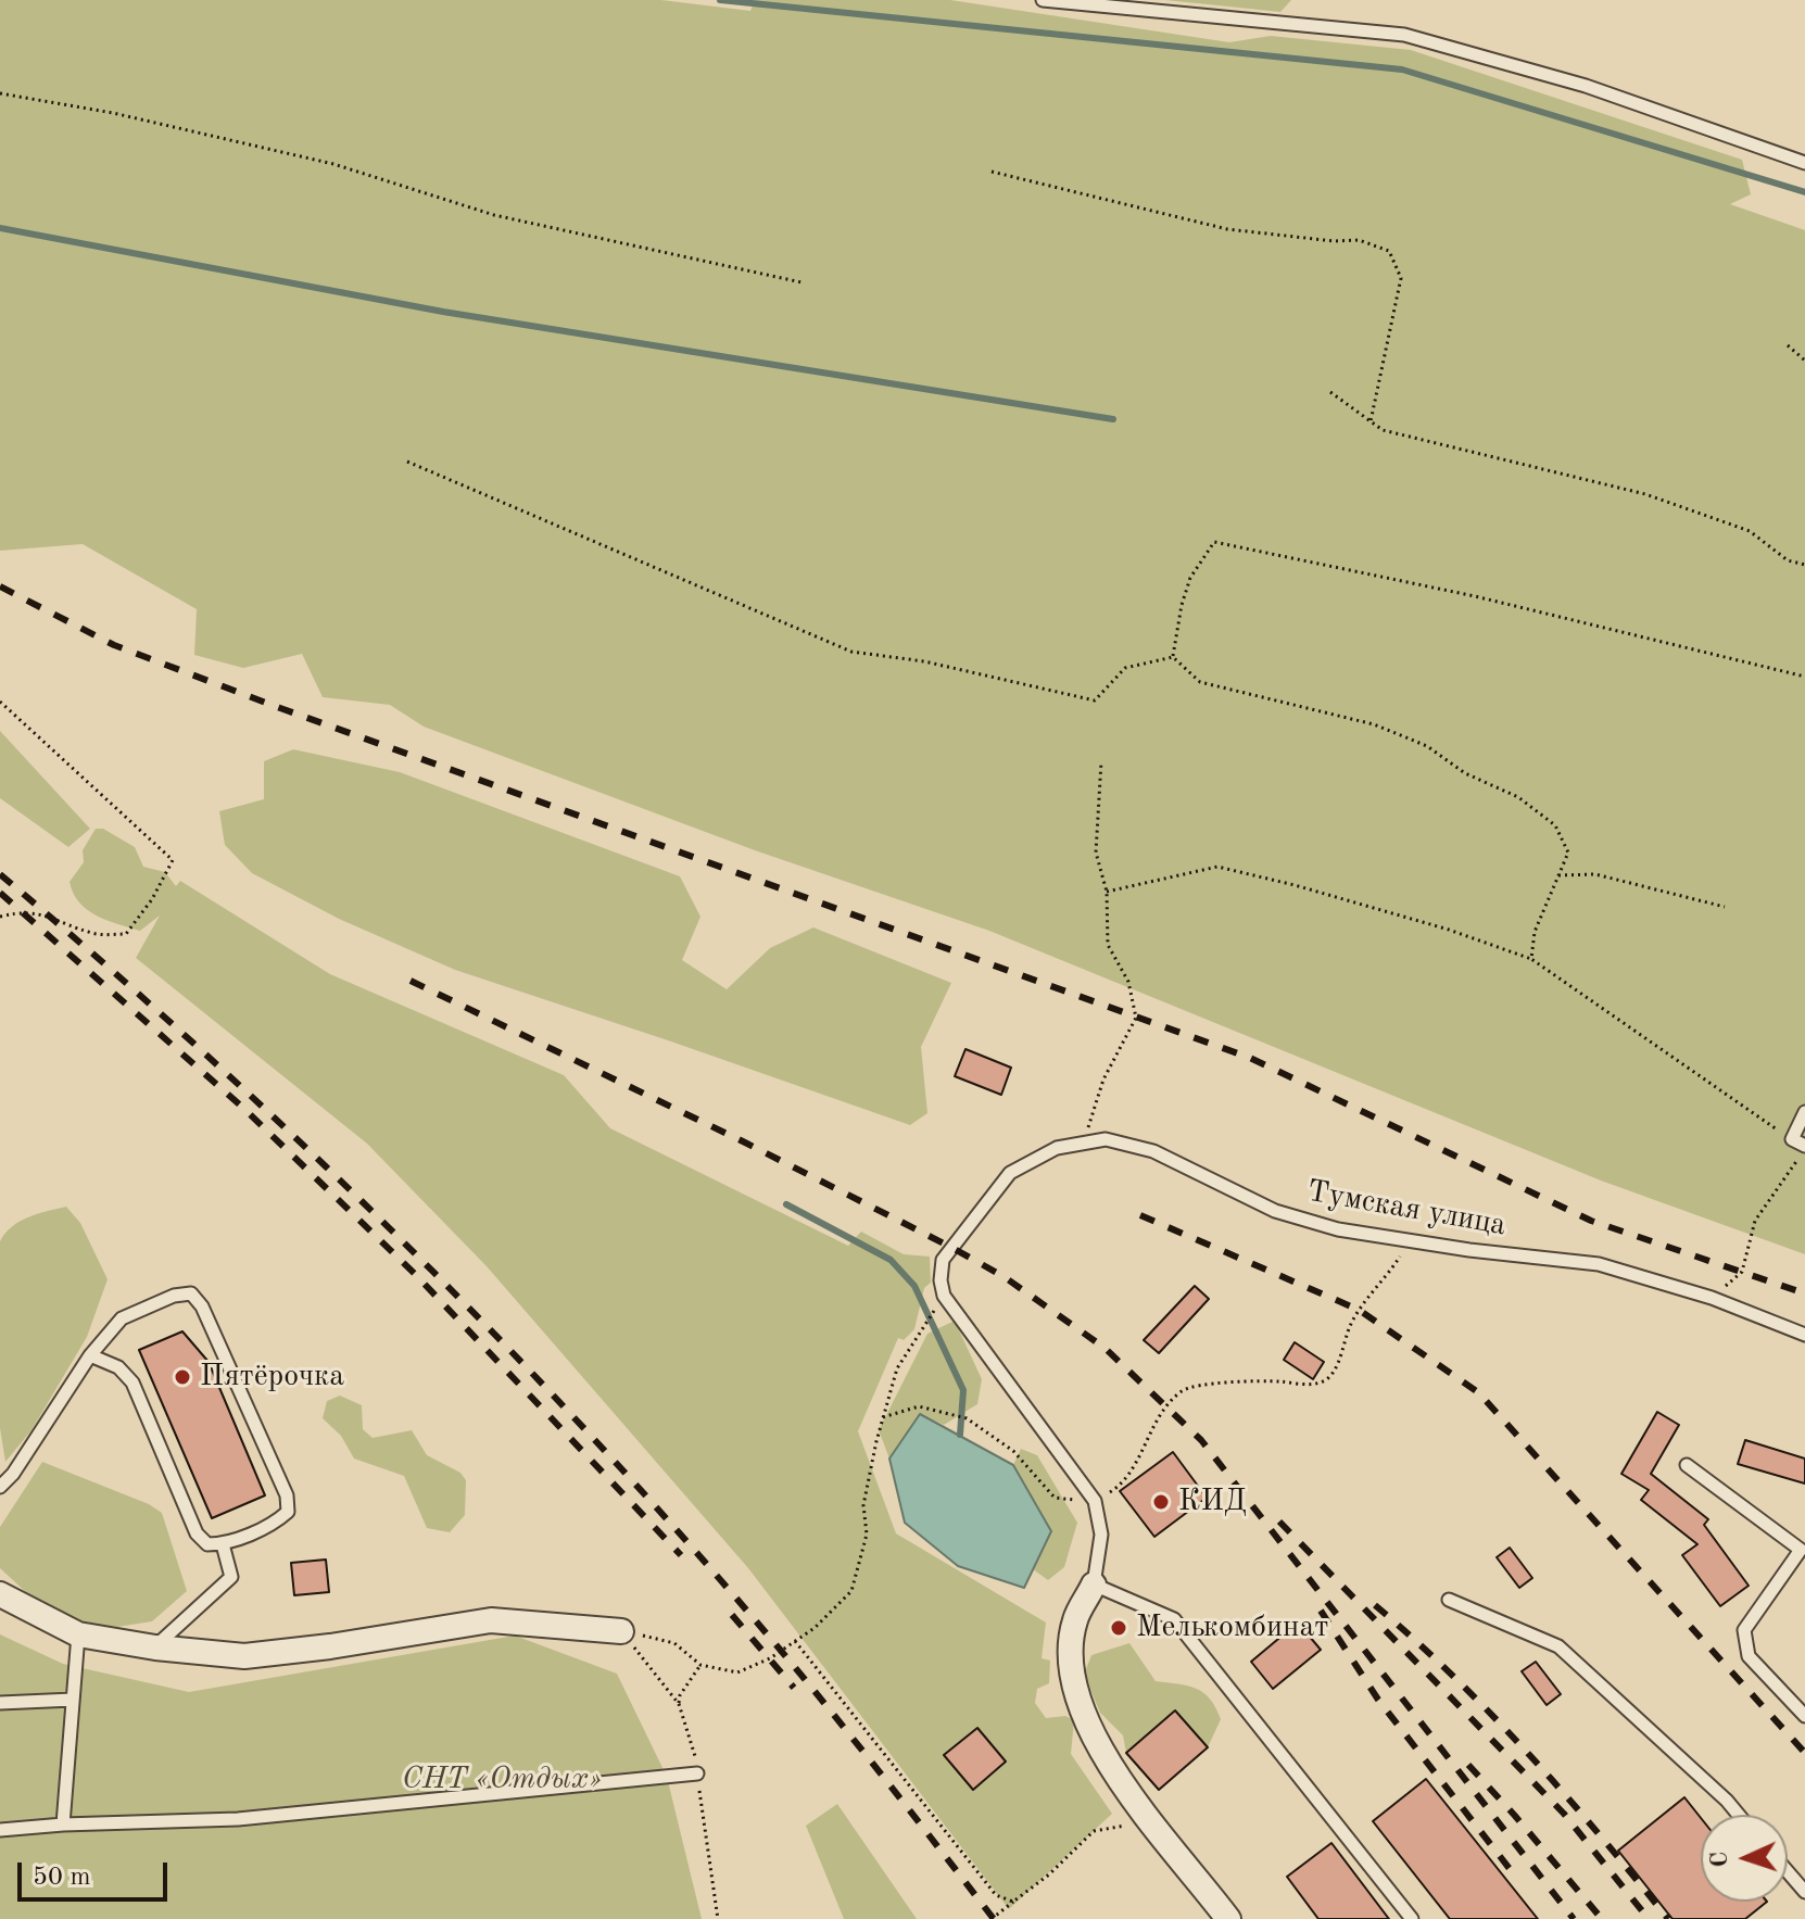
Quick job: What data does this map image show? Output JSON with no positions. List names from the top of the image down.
{
  "streets": {
    "lane": ["Тумская улица"]
  },
  "parks": ["СНТ «Отдых»"],
  "places": ["Пятёрочка", "КИД", "Мелькомбинат"],
  "scale_bar": "50 m",
  "north": "left"
}
